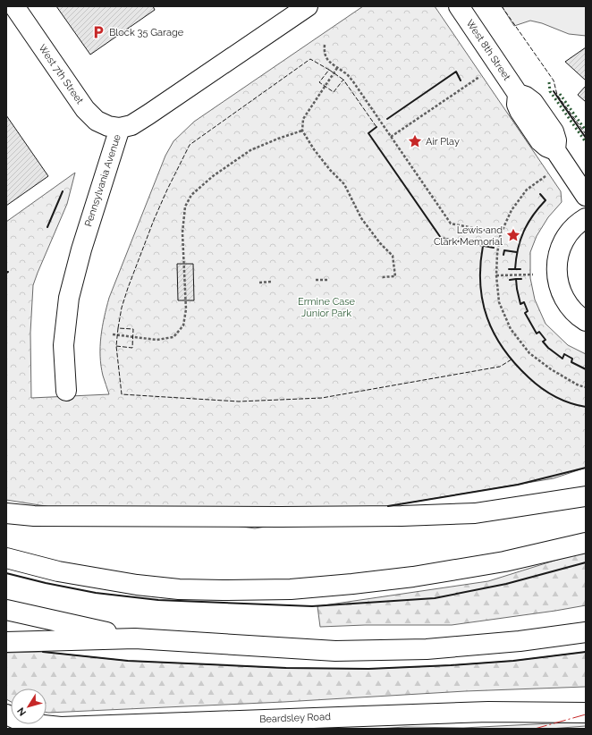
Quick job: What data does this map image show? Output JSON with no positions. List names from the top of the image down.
{
  "streets": {
    "main road": [
      "West 8th Street",
      "West 7th Street",
      "Pennsylvania Avenue",
      "Beardsley Road"
    ]
  },
  "crossings": [
    ["West 7th Street", "Pennsylvania Avenue"]
  ],
  "parks": ["Ermine Case Junior Park"],
  "places": {
    "parking": ["Block 35 Garage"],
    "place": ["Air Play", "Lewis and Clark Memorial"]
  },
  "north": "bottom left"
}
